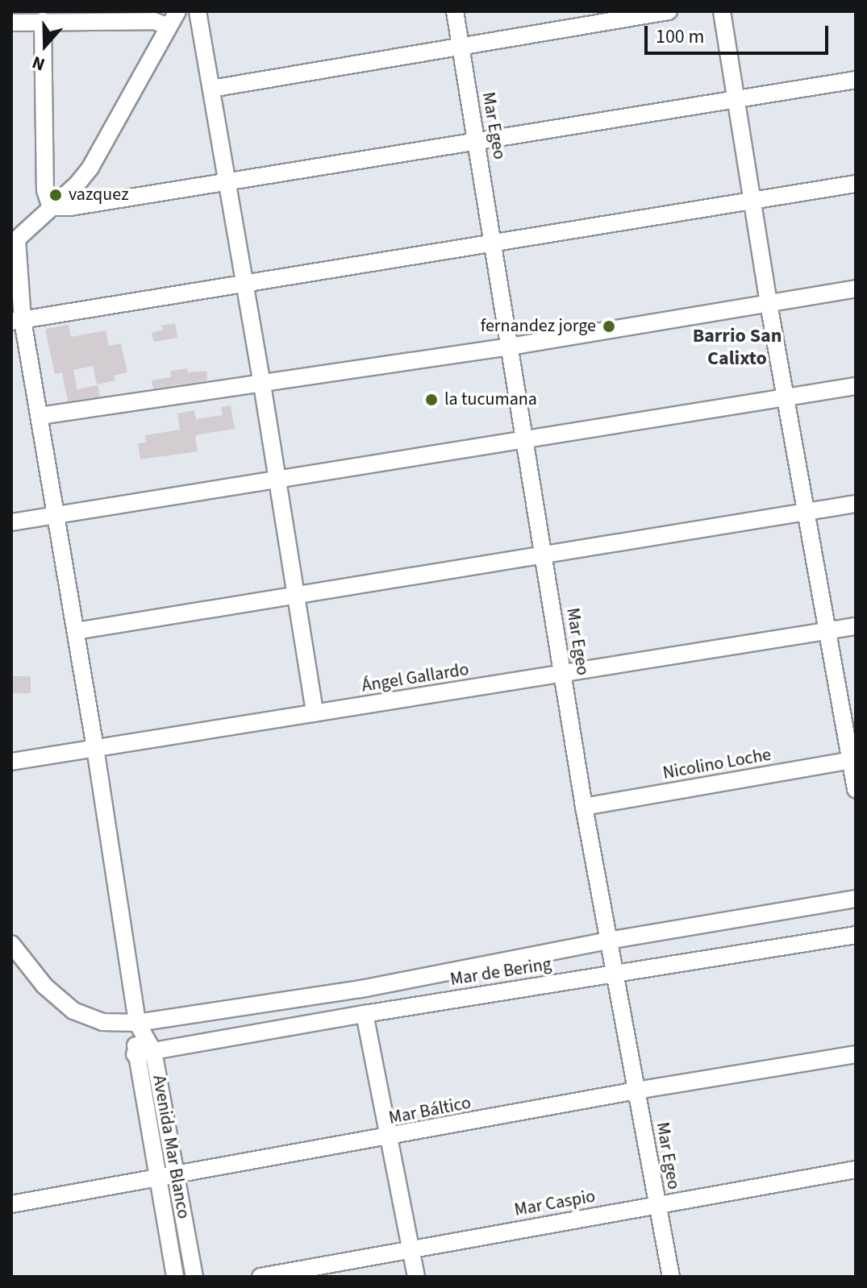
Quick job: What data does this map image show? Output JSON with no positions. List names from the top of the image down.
{
  "streets": {
    "street": [
      "Mar Egeo",
      "Ángel Gallardo",
      "Nicolino Loche",
      "Mar de Bering",
      "Mar Báltico",
      "Avenida Mar Blanco",
      "Mar Caspio"
    ]
  },
  "crossings": [
    ["Mar Egeo", "Ángel Gallardo"],
    ["Mar Egeo", "Nicolino Loche"],
    ["Mar Egeo", "Mar de Bering"],
    ["Mar Egeo", "Mar Báltico"],
    ["Mar Egeo", "Mar Caspio"],
    ["Mar de Bering", "Avenida Mar Blanco"],
    ["Mar Báltico", "Avenida Mar Blanco"]
  ],
  "districts": ["Barrio San Calixto"],
  "places": ["vazquez", "fernandez jorge", "la tucumana"],
  "scale_bar": "100 m",
  "north": "bottom"
}
